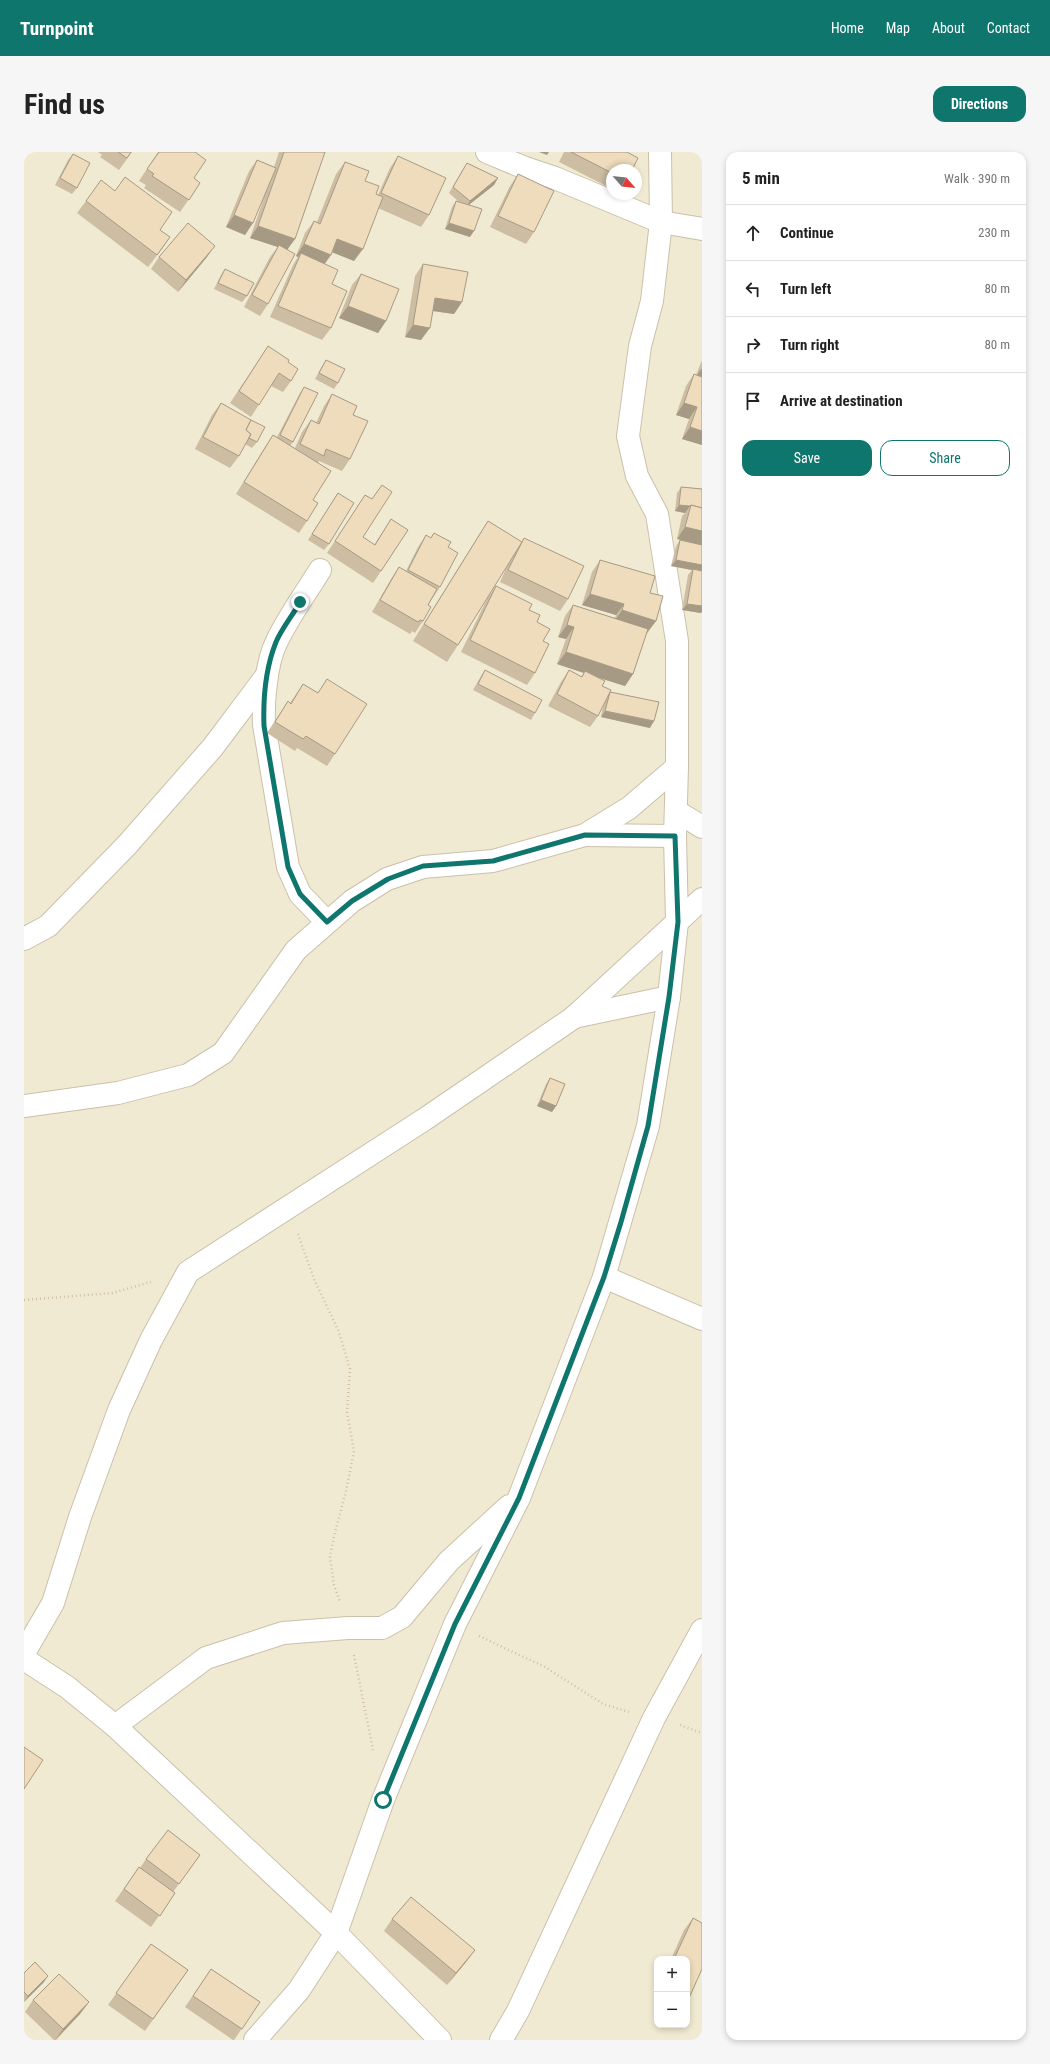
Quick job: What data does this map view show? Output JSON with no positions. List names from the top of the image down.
{
  "north": "bottom right",
  "page": {
    "header": "Turnpoint",
    "nav": [
      "Home",
      "Map",
      "About",
      "Contact"
    ],
    "buttons": [
      "Directions",
      ["Save", "Share"]
    ],
    "title": "Find us",
    "heading": ["5 min", "Walk · 390 m"],
    "list": [
      ["Continue", "230 m"],
      ["Turn left", "80 m"],
      ["Turn right", "80 m"],
      "Arrive at destination"
    ],
    "map_buttons": ["+", "−"]
  }
}
